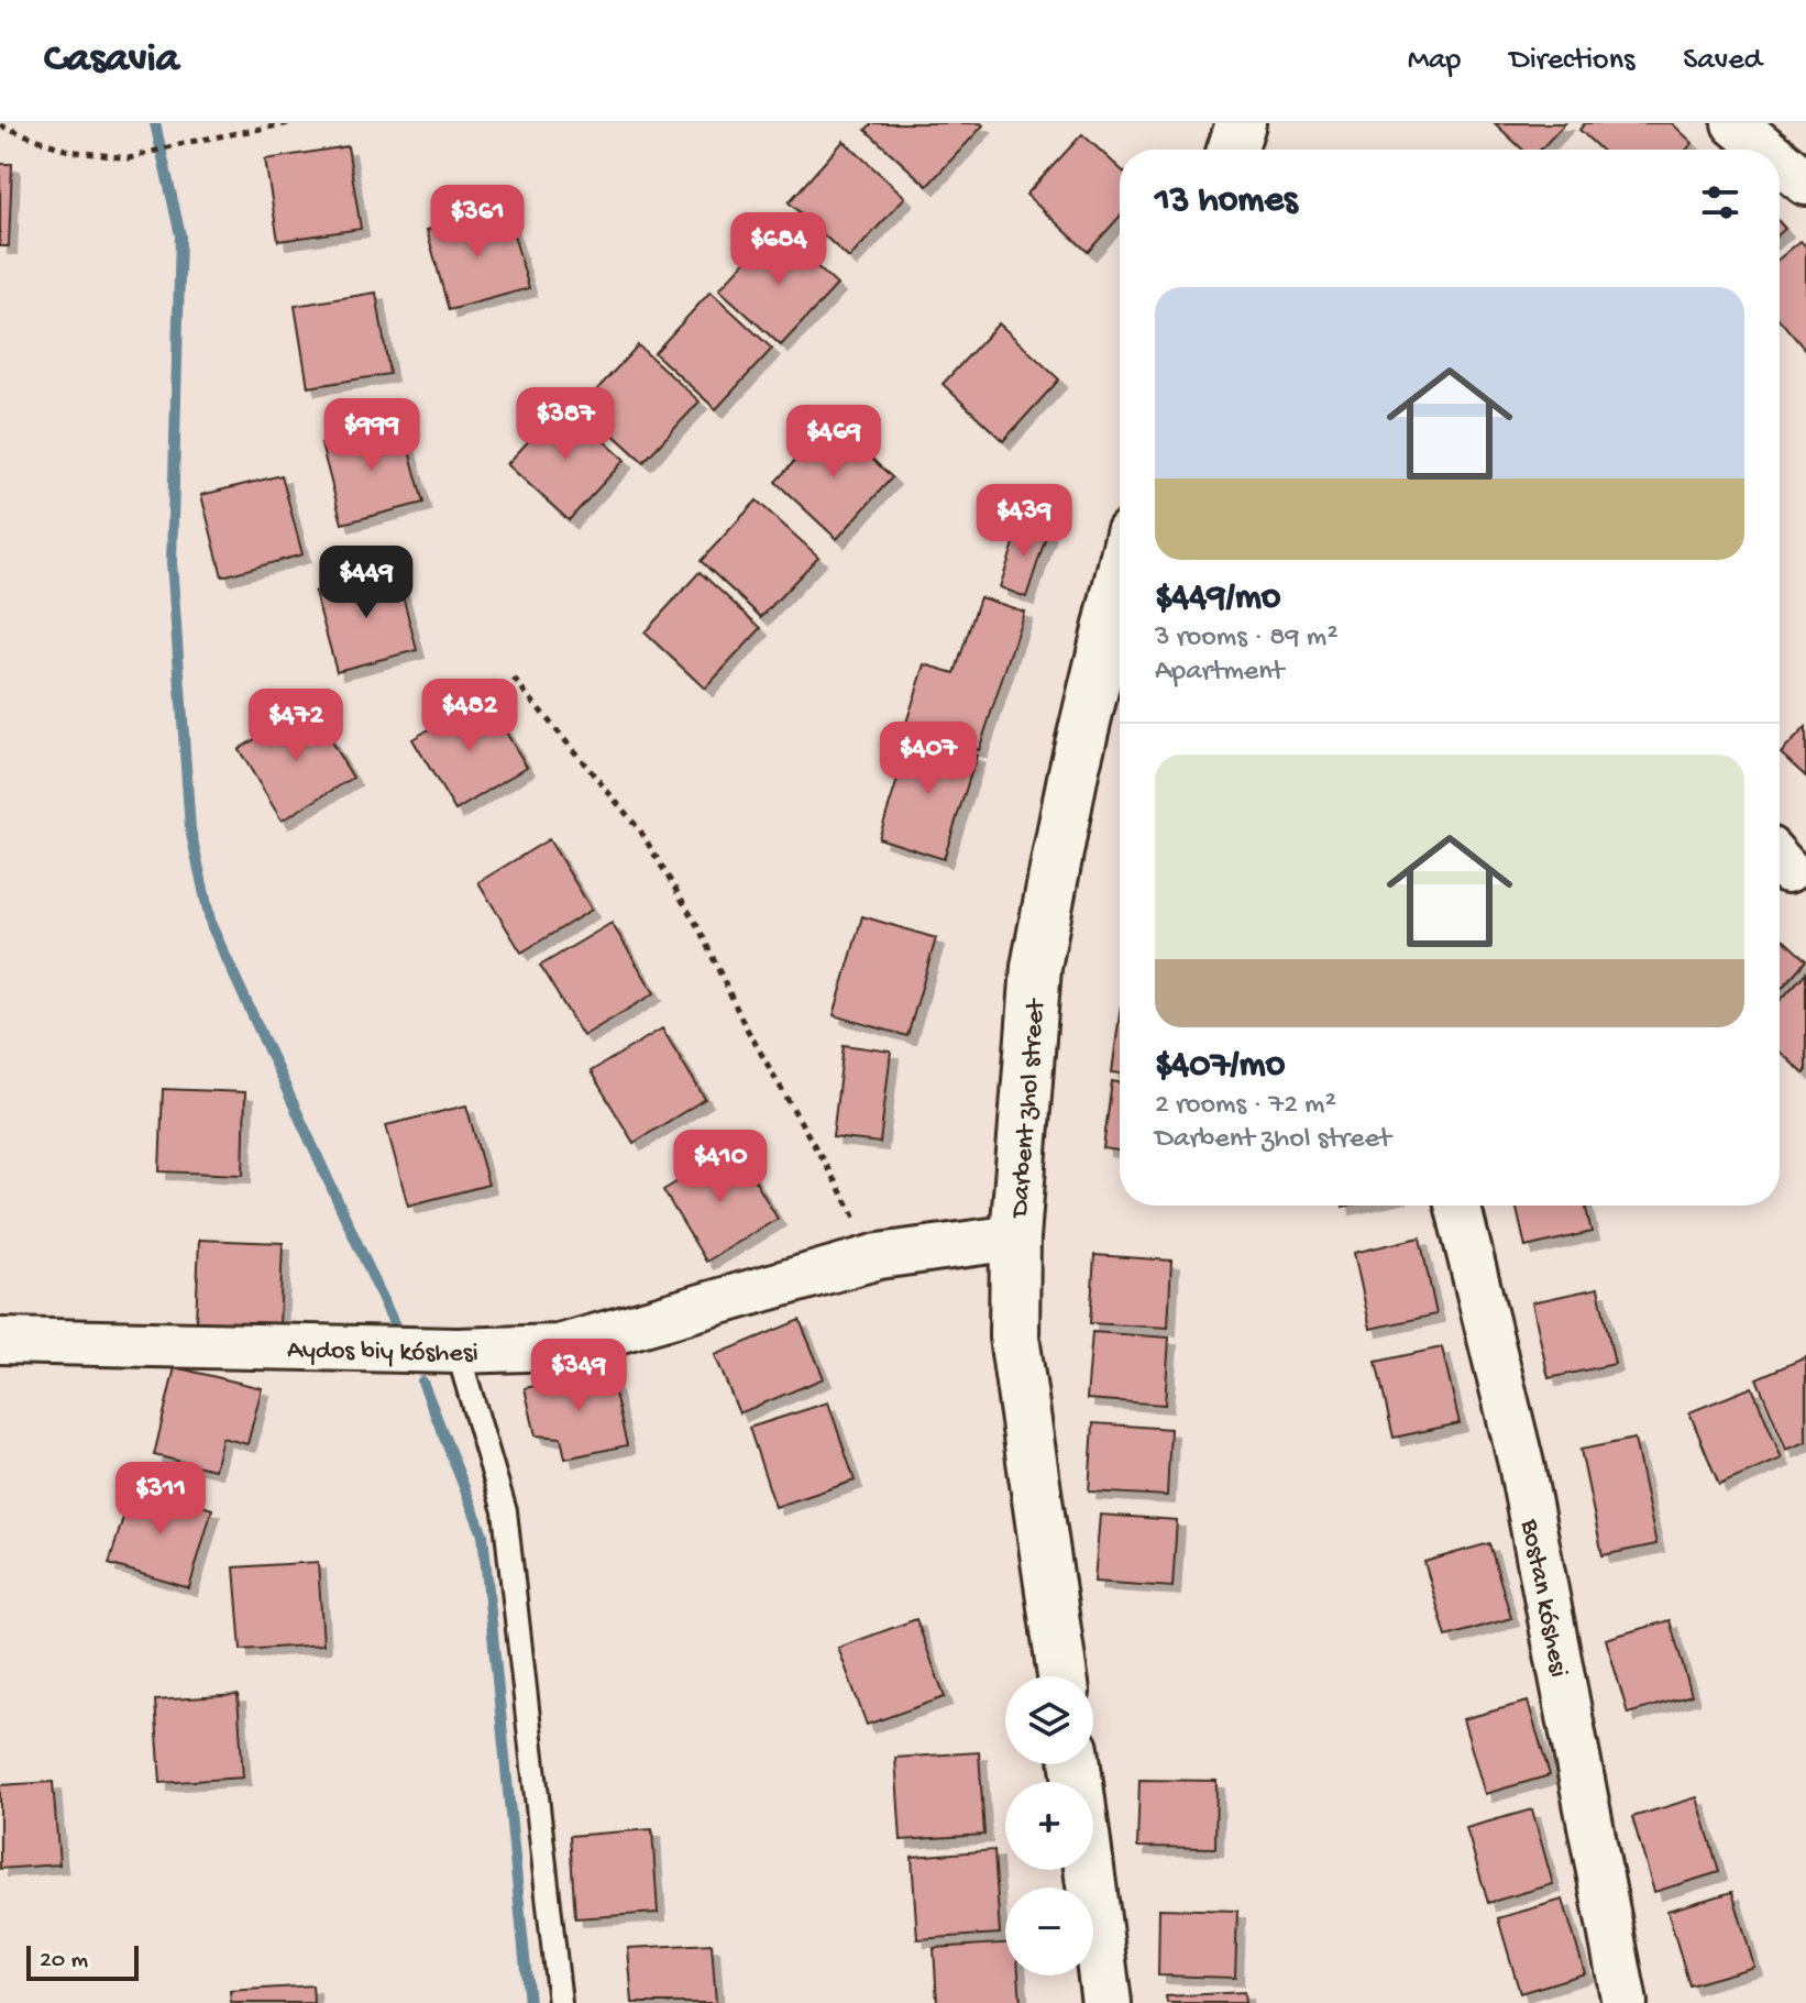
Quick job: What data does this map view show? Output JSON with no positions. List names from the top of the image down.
{
  "streets": {
    "main road": ["Darbent zhol street"],
    "street": ["Aydos biy kóshesi", "Bostan kóshesi"]
  },
  "crossings": [
    ["Darbent zhol street", "Aydos biy kóshesi"]
  ],
  "scale_bar": "20 m",
  "page": {
    "header": "Casavia",
    "nav": ["Map", "Directions", "Saved"],
    "heading": "13 homes",
    "price": [
      "$361",
      "$684",
      "$387",
      "$999",
      "$469",
      "$439",
      "$449",
      "$482",
      "$472",
      "$407",
      "$410",
      "$349",
      "$311"
    ],
    "list": [
      {
        "name": "$449/mo",
        "note": "3 rooms · 89 m² · Apartment"
      },
      {
        "name": "$407/mo",
        "note": "2 rooms · 72 m² · Darbent zhol street"
      }
    ],
    "map_buttons": ["+", "−"],
    "scale": "20 m"
  }
}
